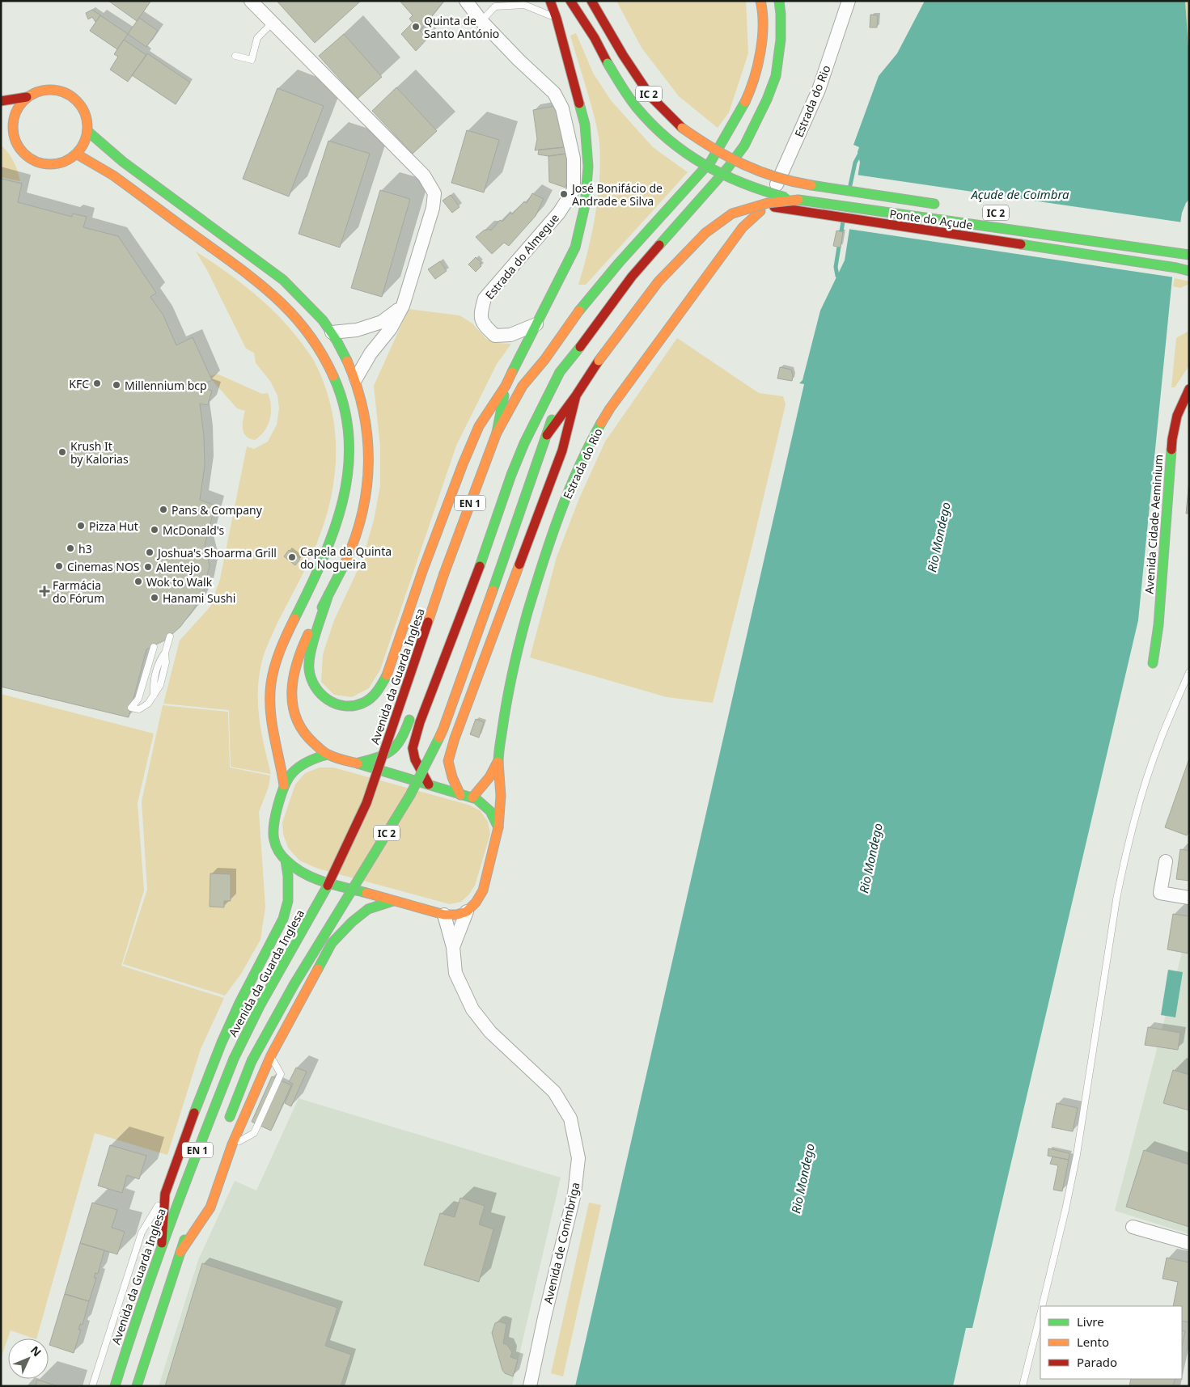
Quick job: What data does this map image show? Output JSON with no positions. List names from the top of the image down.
{
  "streets": {
    "main road": [
      "IC 2",
      "Estrada do Rio",
      "Ponte do Açude",
      "EN 1",
      "Avenida Cidade Aeminium",
      "Avenida da Guarda Inglesa"
    ],
    "street": ["Estrada do Almegue", "Avenida de Conímbriga"]
  },
  "crossings": [
    ["Estrada do Rio", "Ponte do Açude"],
    ["Estrada do Rio", "Avenida de Conímbriga"],
    ["EN 1", "Avenida da Guarda Inglesa"]
  ],
  "water": ["Açude de Coimbra", "Rio Mondego"],
  "places": {
    "other": [
      "Quinta de Santo António",
      "José Bonifácio de Andrade e Silva",
      "KFC",
      "Millennium bcp",
      "Krush It by Kalorias",
      "Pans & Company",
      "Pizza Hut",
      "McDonald's",
      "h3",
      "Joshua's Shoarma Grill",
      "Capela da Quinta do Nogueira",
      "Cinemas NOS",
      "Alentejo",
      "Wok to Walk",
      "Hanami Sushi"
    ],
    "health": ["Farmácia do Fórum"]
  },
  "legend": ["Livre", "Lento", "Parado"],
  "north": "top right"
}
